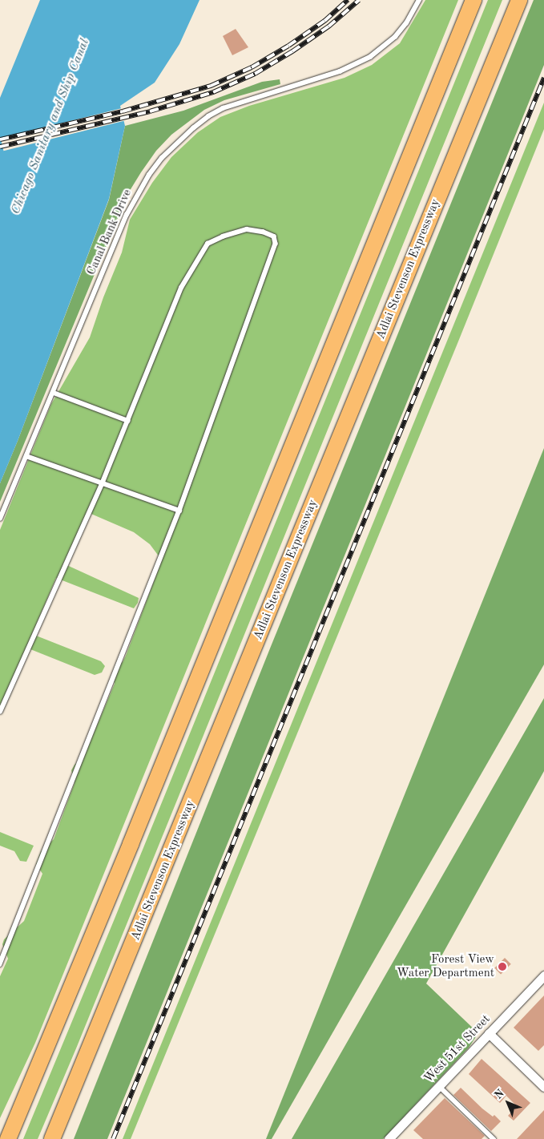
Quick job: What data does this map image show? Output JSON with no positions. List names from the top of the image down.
{
  "streets": {
    "highway": ["Adlai Stevenson Expressway"],
    "street": ["West 51st Street"],
    "lane": ["Canal Bank Drive"]
  },
  "water": ["Chicago Sanitary and Ship Canal"],
  "places": ["Forest View Water Department"],
  "north": "top left"
}
